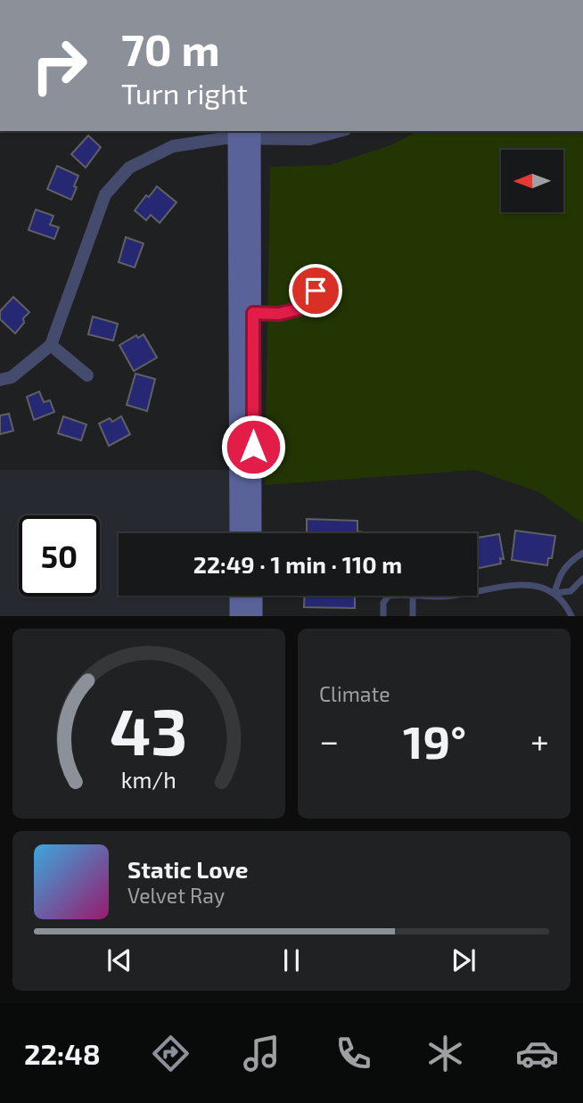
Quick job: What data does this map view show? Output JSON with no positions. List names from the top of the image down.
{
  "north": "left",
  "page": {
    "turn": ["70 m", "Turn right"],
    "limit": "50",
    "trip": "22:49 · 1 min · 110 m",
    "tile": "Climate",
    "heat": ["−", "19°", "+"],
    "song": ["Static Love", "Velvet Ray"],
    "tabs": "22:48",
    "gauge": ["43", "km/h"]
  }
}
